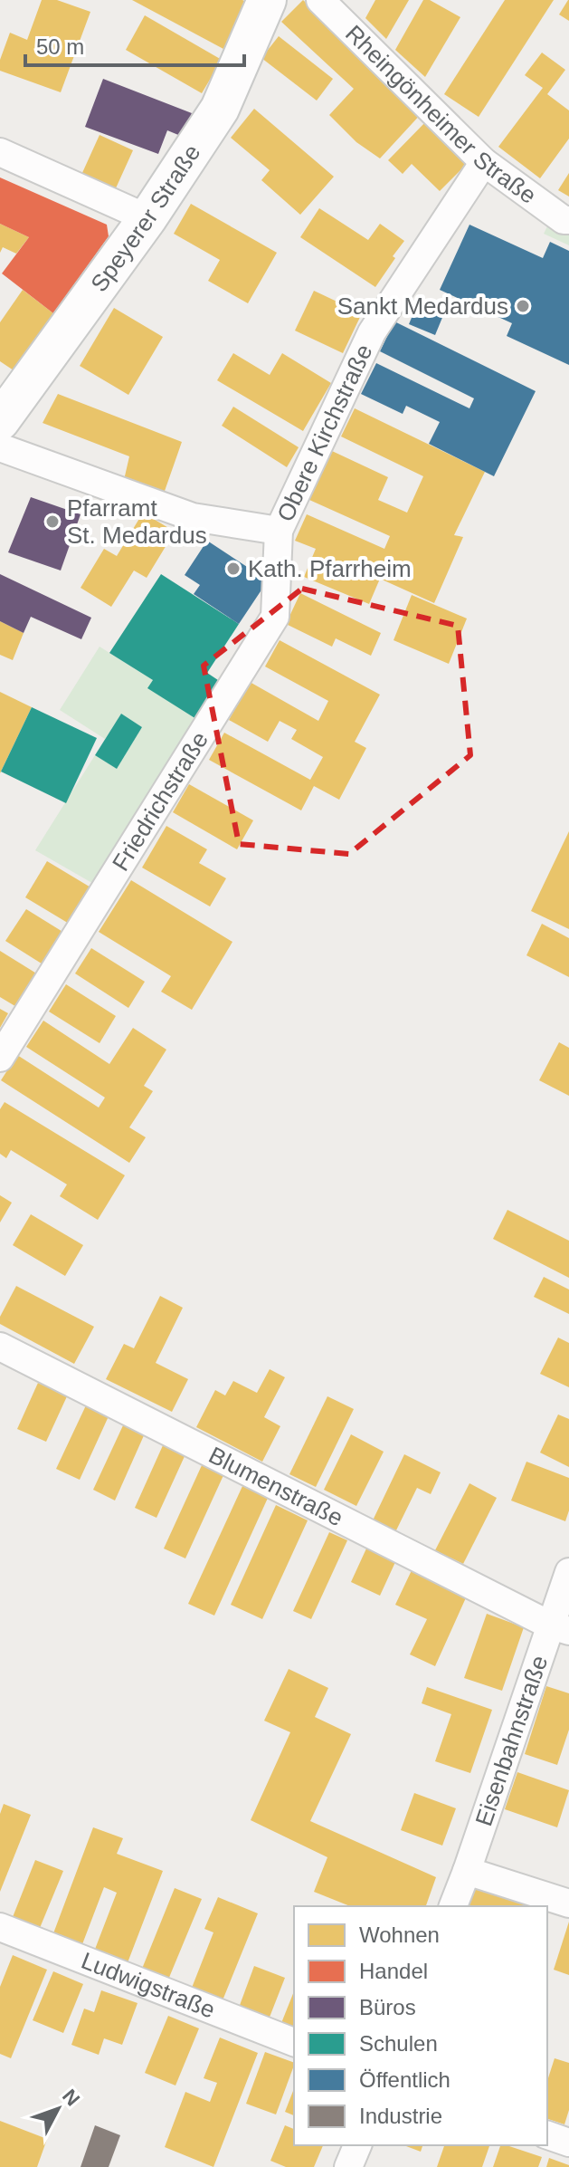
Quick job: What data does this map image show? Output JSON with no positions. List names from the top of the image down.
{
  "streets": {
    "main road": ["Speyerer Straße"],
    "street": [
      "Rheingönheimer Straße",
      "Obere Kirchstraße",
      "Friedrichstraße",
      "Blumenstraße",
      "Eisenbahnstraße",
      "Ludwigstraße"
    ]
  },
  "crossings": [
    ["Rheingönheimer Straße", "Obere Kirchstraße"],
    ["Obere Kirchstraße", "Friedrichstraße"],
    ["Blumenstraße", "Eisenbahnstraße"]
  ],
  "places": ["Sankt Medardus", "Pfarramt St. Medardus", "Kath. Pfarrheim"],
  "legend": [
    "Wohnen",
    "Handel",
    "Büros",
    "Schulen",
    "Öffentlich",
    "Industrie"
  ],
  "scale_bar": "50 m",
  "north": "top right"
}
